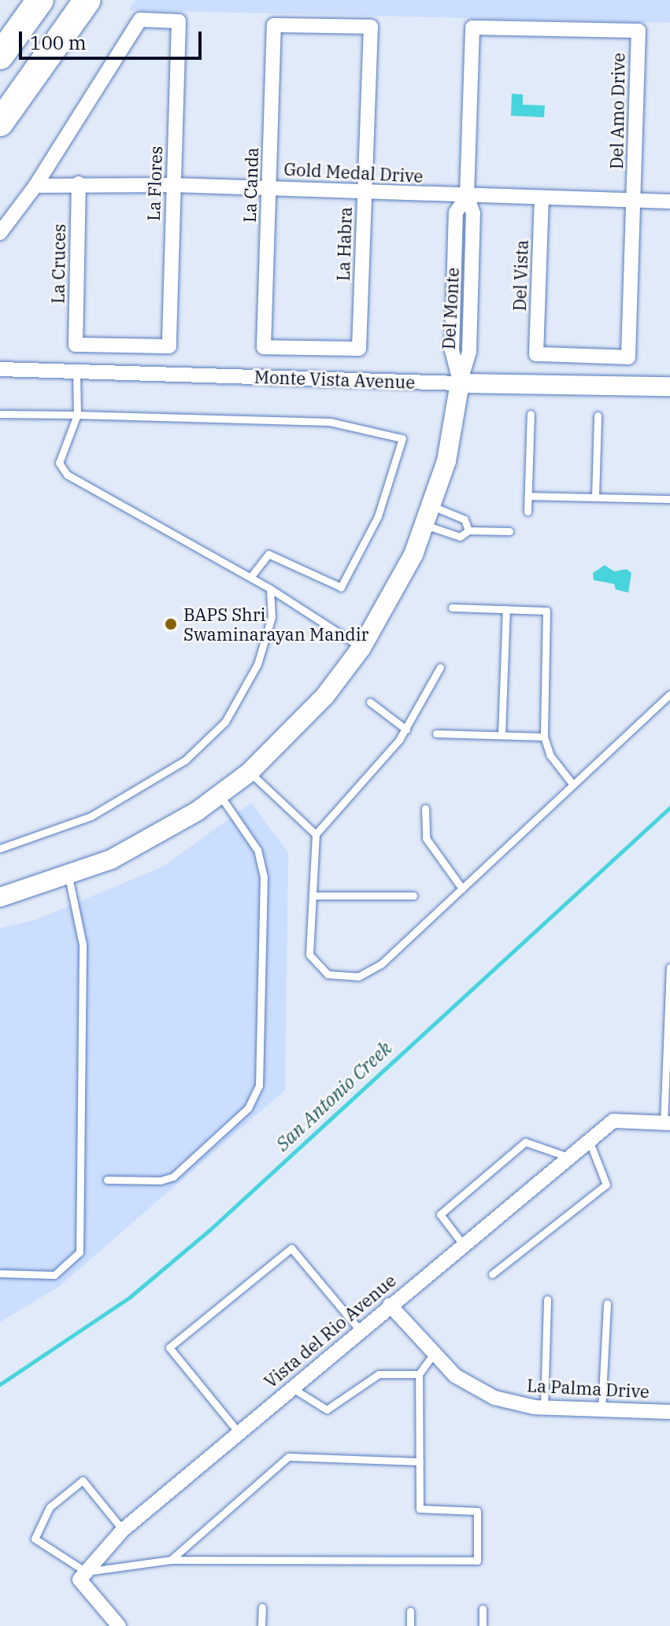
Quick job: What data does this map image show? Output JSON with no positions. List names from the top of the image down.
{
  "streets": {
    "street": [
      "Del Amo Drive",
      "Gold Medal Drive",
      "La Flores",
      "La Canda",
      "La Habra",
      "La Cruces",
      "Del Vista",
      "Del Monte",
      "Monte Vista Avenue",
      "Vista del Rio Avenue",
      "La Palma Drive"
    ]
  },
  "crossings": [
    ["Del Amo Drive", "Gold Medal Drive"],
    ["Del Amo Drive", "Del Vista"],
    ["Del Amo Drive", "Del Monte"],
    ["Gold Medal Drive", "La Flores"],
    ["Gold Medal Drive", "La Canda"],
    ["Gold Medal Drive", "La Habra"],
    ["Gold Medal Drive", "La Cruces"],
    ["Gold Medal Drive", "Del Vista"],
    ["Gold Medal Drive", "Del Monte"],
    ["La Flores", "La Cruces"],
    ["La Canda", "La Habra"],
    ["Del Monte", "Monte Vista Avenue"],
    ["Vista del Rio Avenue", "La Palma Drive"]
  ],
  "water": ["San Antonio Creek"],
  "places": ["BAPS Shri Swaminarayan Mandir"],
  "scale_bar": "100 m"
}
